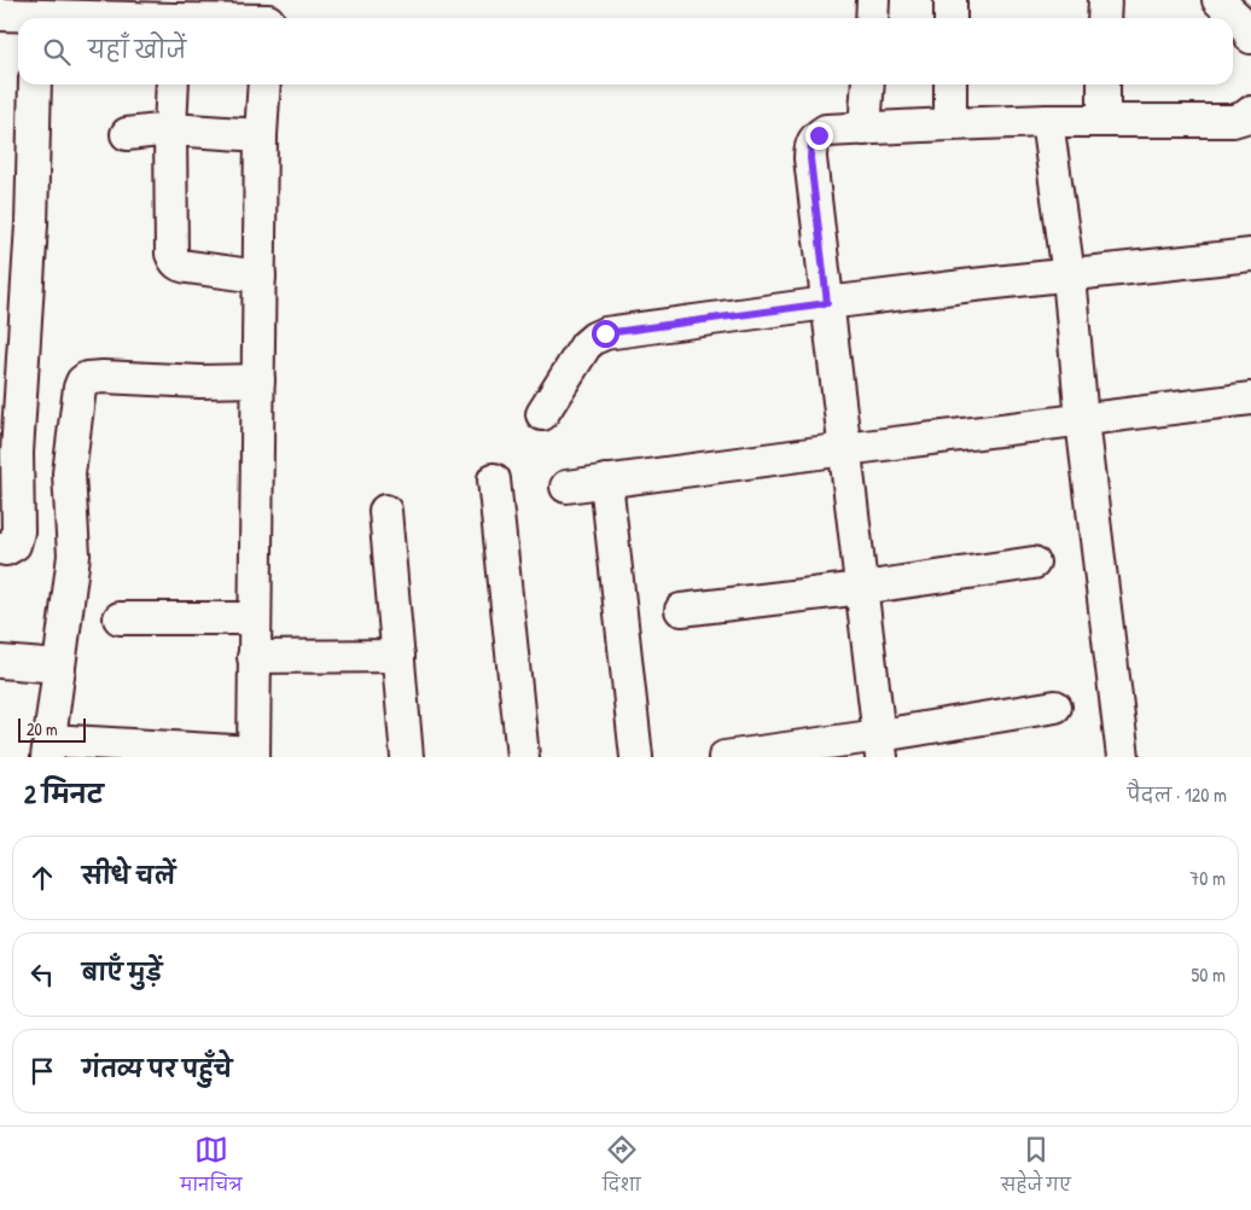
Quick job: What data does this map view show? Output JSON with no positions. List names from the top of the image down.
{
  "scale_bar": "20 m",
  "page": {
    "search": "यहाँ खोजें",
    "scale": "20 m",
    "heading": ["2 मिनट", "पैदल · 120 m"],
    "list": [
      ["सीधे चलें", "70 m"],
      ["बाएँ मुड़ें", "50 m"],
      "गंतव्य पर पहुँचे"
    ],
    "nav": ["मानचित्र", "दिशा", "सहेजे गए"]
  }
}
